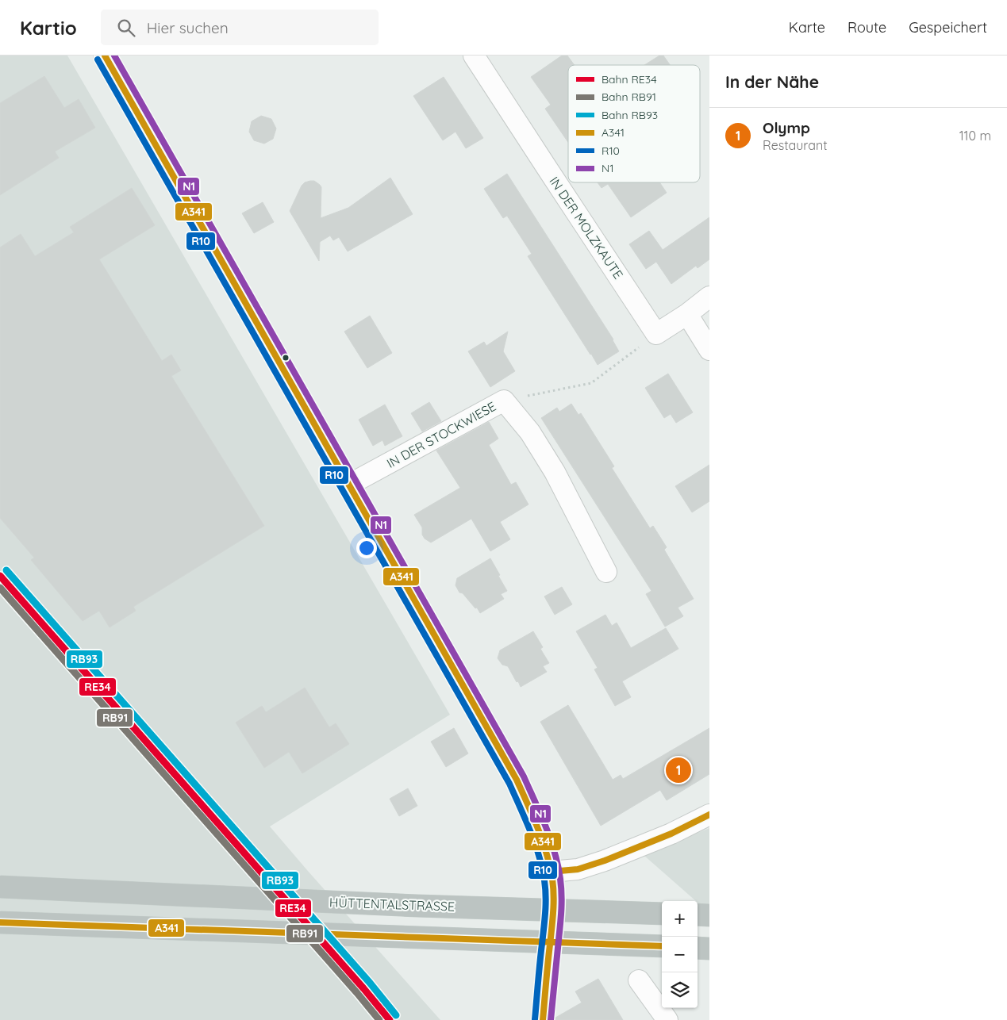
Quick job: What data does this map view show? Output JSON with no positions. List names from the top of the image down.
{
  "streets": {
    "highway": ["HÜTTENTALSTRASSE"],
    "street": ["IN DER MOLZKAUTE", "IN DER STOCKWIESE"]
  },
  "lines": [
    "transit line A341",
    "transit line N1",
    "transit line R10",
    "rail line RB93",
    "rail line RE34",
    "rail line RB91"
  ],
  "legend": [
    "Bahn RE34",
    "Bahn RB91",
    "Bahn RB93",
    "A341",
    "R10",
    "N1"
  ],
  "page": {
    "header": "Kartio",
    "search": "Hier suchen",
    "nav": ["Karte", "Route", "Gespeichert"],
    "heading": "In der Nähe",
    "list": [
      {
        "mark": "1",
        "name": "Olymp",
        "note": "Restaurant",
        "value": "110 m"
      }
    ],
    "pins": "1",
    "map_buttons": ["+", "−"]
  }
}
